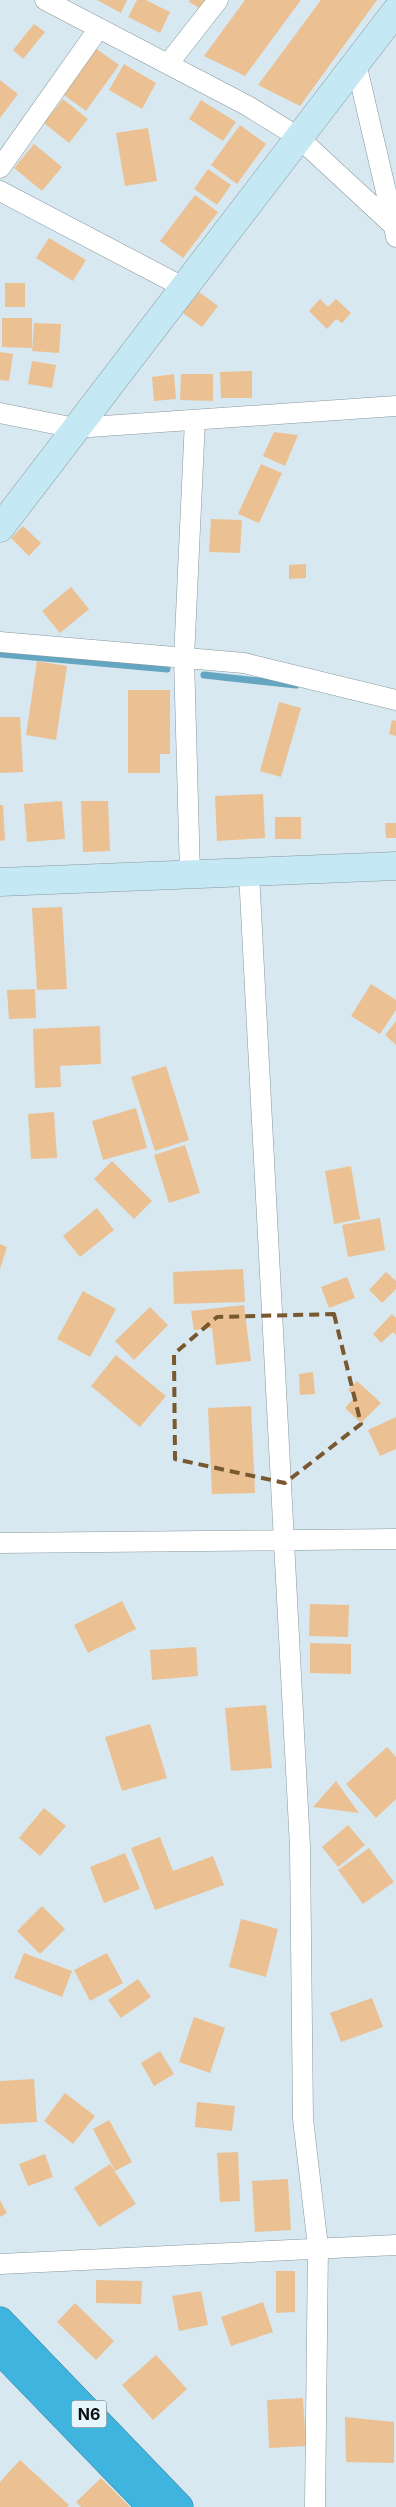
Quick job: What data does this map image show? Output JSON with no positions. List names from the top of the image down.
{
  "streets": {
    "highway": ["N6"]
  }
}
